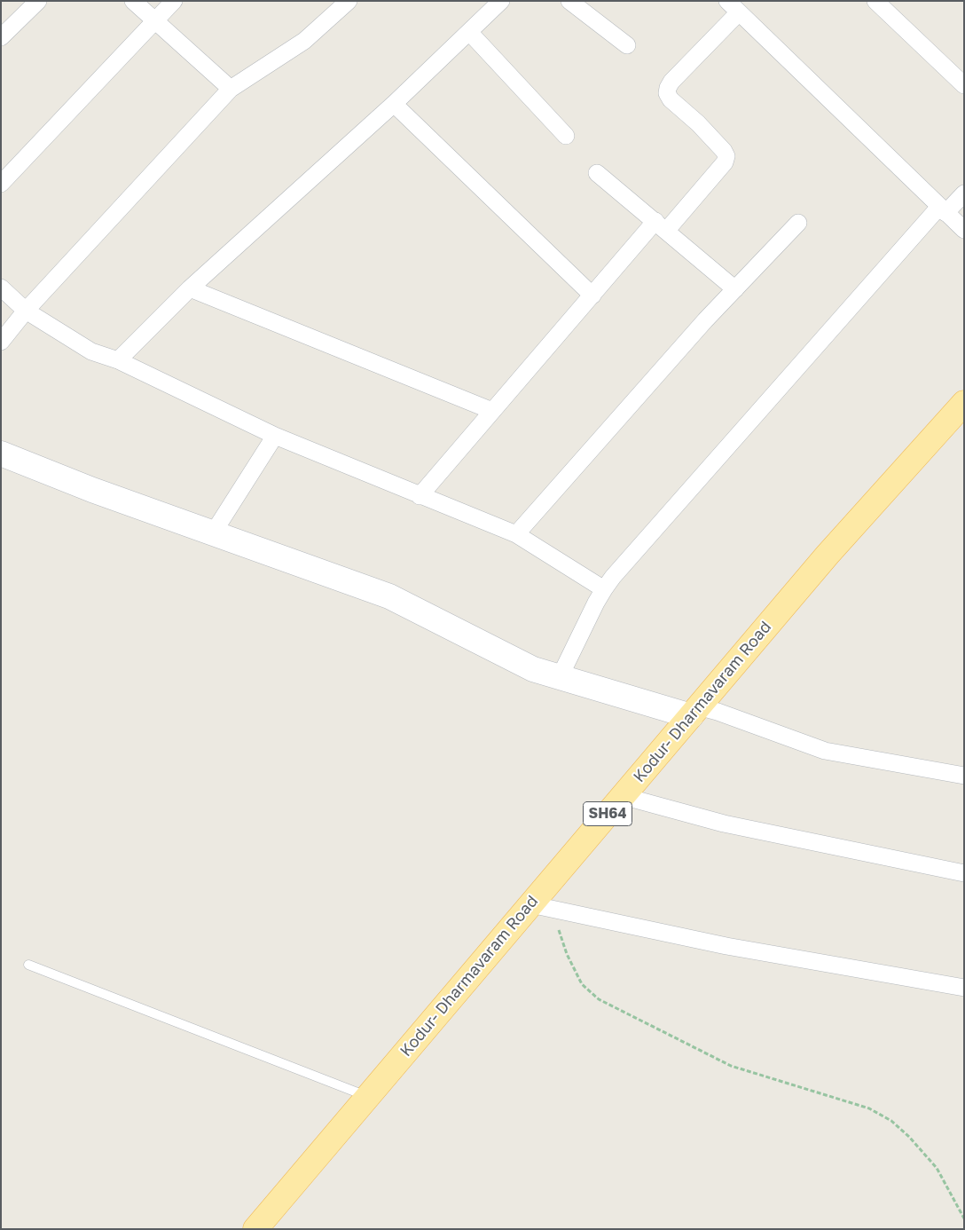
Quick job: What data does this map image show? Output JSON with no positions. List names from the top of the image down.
{
  "streets": {
    "main road": ["Kodur- Dharmavaram Road", "SH64"]
  }
}
